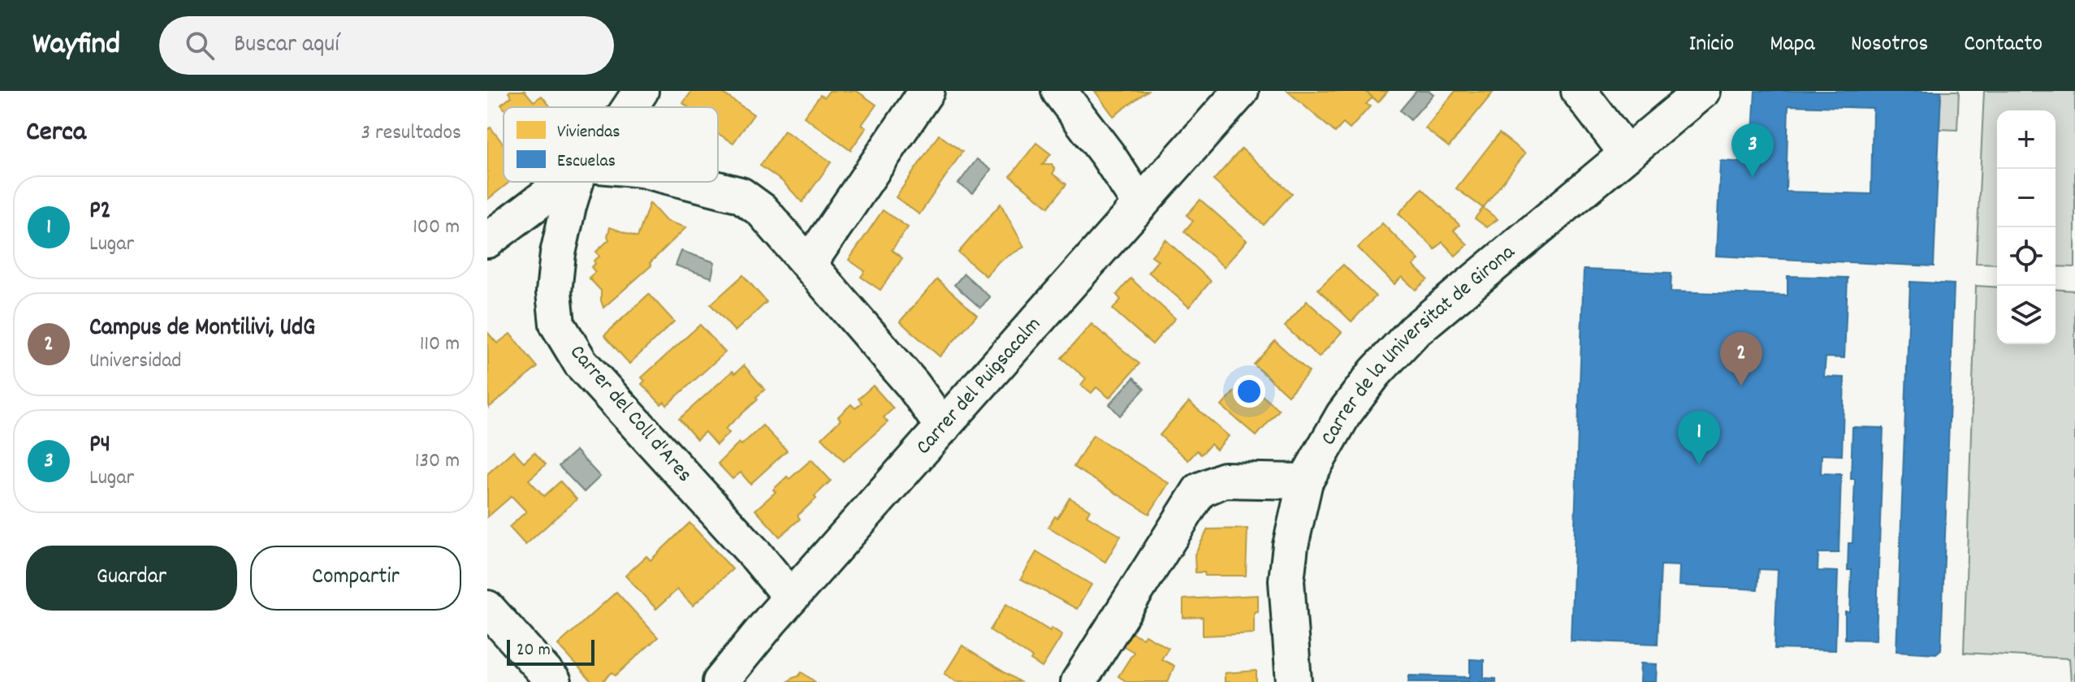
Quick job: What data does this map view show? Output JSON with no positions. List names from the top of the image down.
{
  "streets": {
    "street": ["Carrer de la Universitat de Girona", "Carrer del Puigsacalm", "Carrer del Coll d'Ares"]
  },
  "crossings": [
    ["Carrer del Puigsacalm", "Carrer del Coll d'Ares"]
  ],
  "legend": ["Viviendas", "Escuelas"],
  "scale_bar": "20 m",
  "page": {
    "header": "Wayfind",
    "search": "Buscar aquí",
    "nav": [
      "Inicio",
      "Mapa",
      "Nosotros",
      "Contacto"
    ],
    "heading": ["Cerca", "3 resultados"],
    "map_buttons": ["+", "−"],
    "pins": ["3", "2", "1"],
    "list": [
      {
        "mark": "1",
        "name": "P2",
        "note": "Lugar",
        "value": "100 m"
      },
      {
        "mark": "2",
        "name": "Campus de Montilivi, UdG",
        "note": "Universidad",
        "value": "110 m"
      },
      {
        "mark": "3",
        "name": "P4",
        "note": "Lugar",
        "value": "130 m"
      }
    ],
    "buttons": ["Guardar", "Compartir"],
    "scale": "20 m"
  }
}
